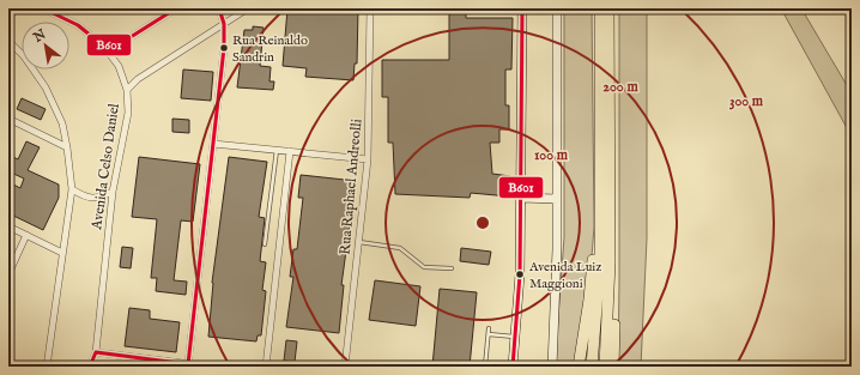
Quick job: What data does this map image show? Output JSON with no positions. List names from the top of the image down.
{
  "streets": {
    "street": ["Avenida Celso Daniel", "Rua Raphael Andreolli"]
  },
  "places": ["Rua Reinaldo Sandrin", "Avenida Luiz Maggioni"],
  "lines": ["transit line B601"],
  "north": "top left",
  "rings": ["200 m", "300 m", "100 m"]
}
